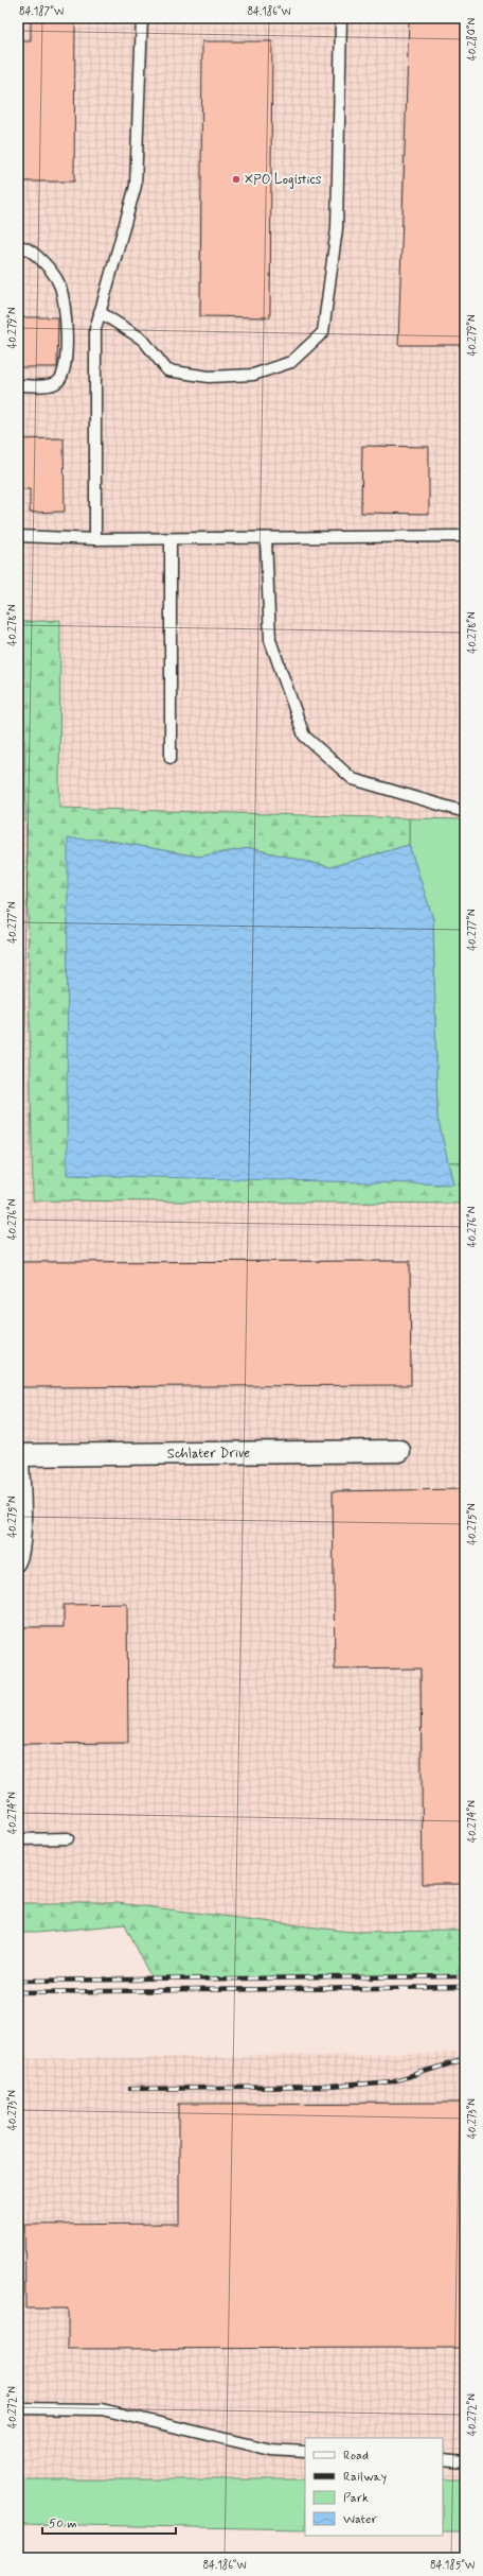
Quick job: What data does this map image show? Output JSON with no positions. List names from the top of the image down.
{
  "streets": {
    "street": ["Schlater Drive"]
  },
  "places": ["XPO Logistics"],
  "legend": [
    "Road",
    "Railway",
    "Park",
    "Water"
  ],
  "scale_bar": "50 m",
  "coordinates": [
    "84.187°W",
    "84.186°W",
    "40.280°N",
    "40.279°N",
    "40.278°N",
    "40.277°N",
    "40.276°N",
    "40.275°N",
    "40.274°N",
    "40.273°N",
    "40.272°N",
    "84.185°W"
  ]
}
